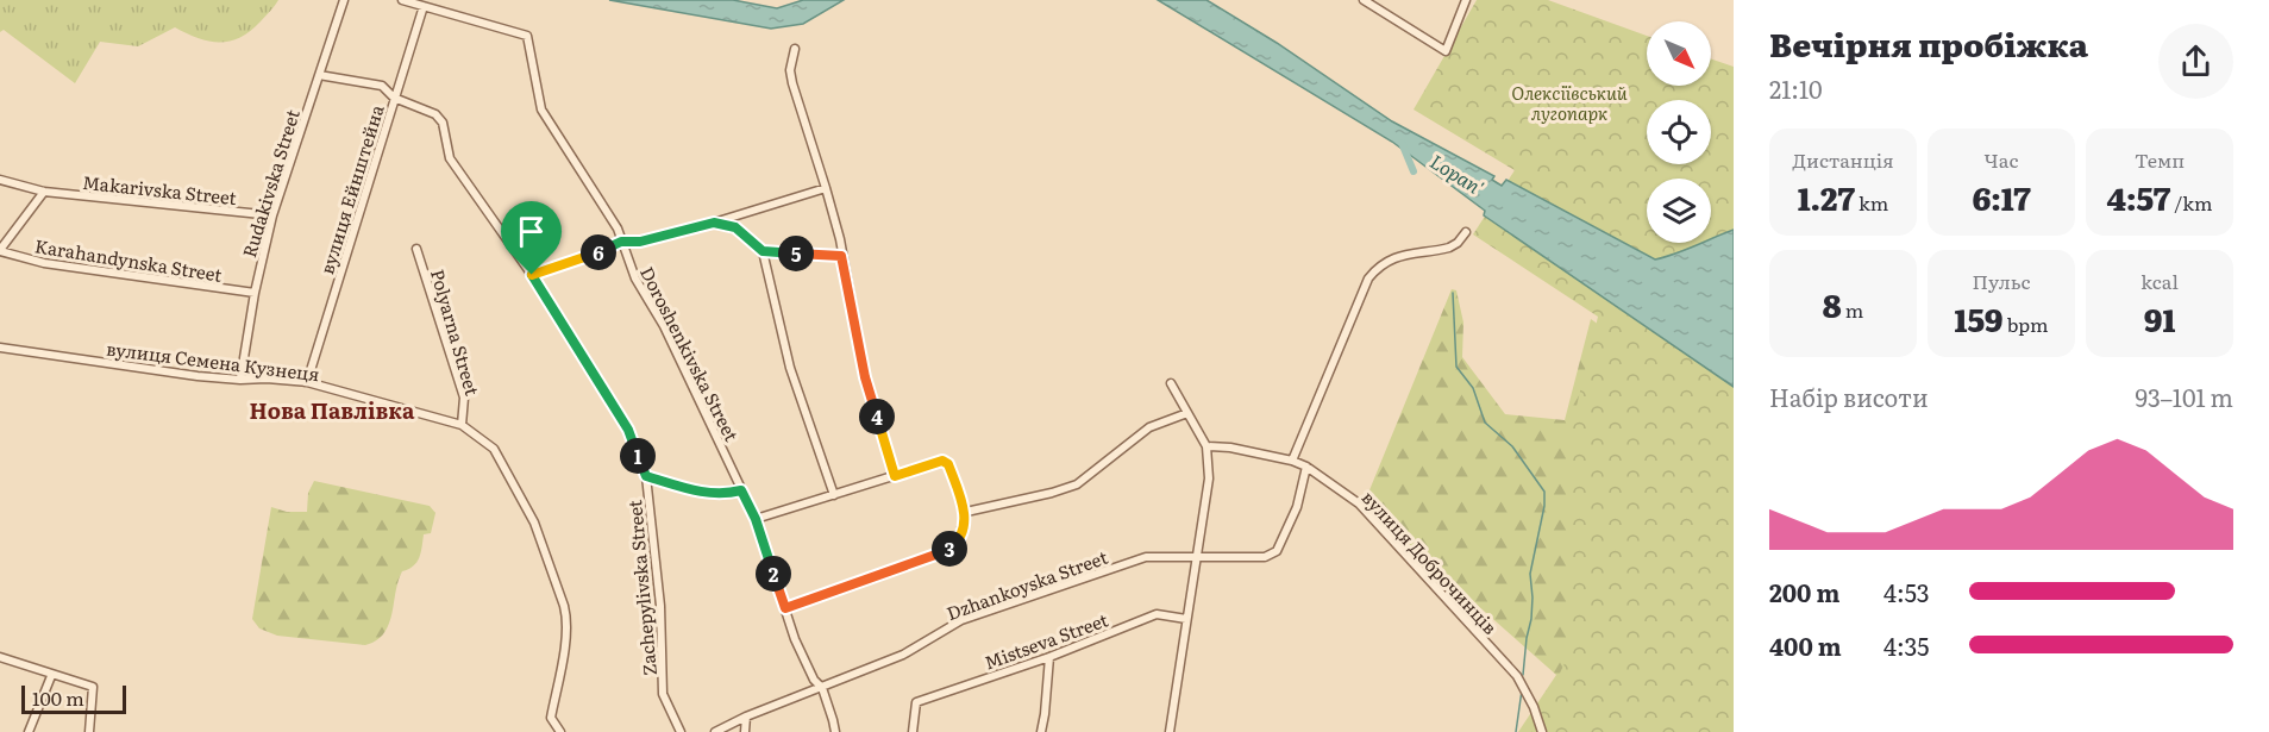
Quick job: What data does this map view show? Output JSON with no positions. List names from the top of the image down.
{
  "streets": {
    "street": [
      "Rudakivska Street",
      "Makarivska Street",
      "вулиця Ейнштейна",
      "Karahandynska Street",
      "Polyarna Street",
      "Doroshenkivska Street",
      "вулиця Семена Кузнеця",
      "вулиця Доброчинців",
      "Dzhankoyska Street",
      "Zachepylivska Street",
      "Mistseva Street"
    ]
  },
  "crossings": [
    ["Rudakivska Street", "Makarivska Street"],
    ["Rudakivska Street", "Karahandynska Street"],
    ["Rudakivska Street", "вулиця Семена Кузнеця"],
    ["вулиця Ейнштейна", "Doroshenkivska Street"],
    ["вулиця Ейнштейна", "вулиця Семена Кузнеця"],
    ["вулиця Ейнштейна", "Zachepylivska Street"],
    ["Polyarna Street", "вулиця Семена Кузнеця"],
    ["Doroshenkivska Street", "Dzhankoyska Street"],
    ["вулиця Доброчинців", "Dzhankoyska Street"]
  ],
  "districts": ["Нова Павлівка"],
  "water": ["Lopan'"],
  "parks": ["Олексіївський лугопарк"],
  "scale_bar": "100 m",
  "north": "bottom right",
  "page": {
    "heading": ["Вечірня пробіжка", "21:10"],
    "stats": [
      ["Дистанція", "1.27 km"],
      ["Час", "6:17"],
      ["Темп", "4:57 /km"],
      ["8 m"],
      ["Пульс", "159 bpm"],
      ["kcal", "91"]
    ],
    "pins": [
      "6",
      "5",
      "4",
      "1",
      "3",
      "2"
    ],
    "chart": ["Набір висоти", "93–101 m"],
    "list": [
      {
        "name": "200 m",
        "note": "4:53"
      },
      {
        "name": "400 m",
        "note": "4:35"
      }
    ],
    "scale": "100 m"
  }
}
